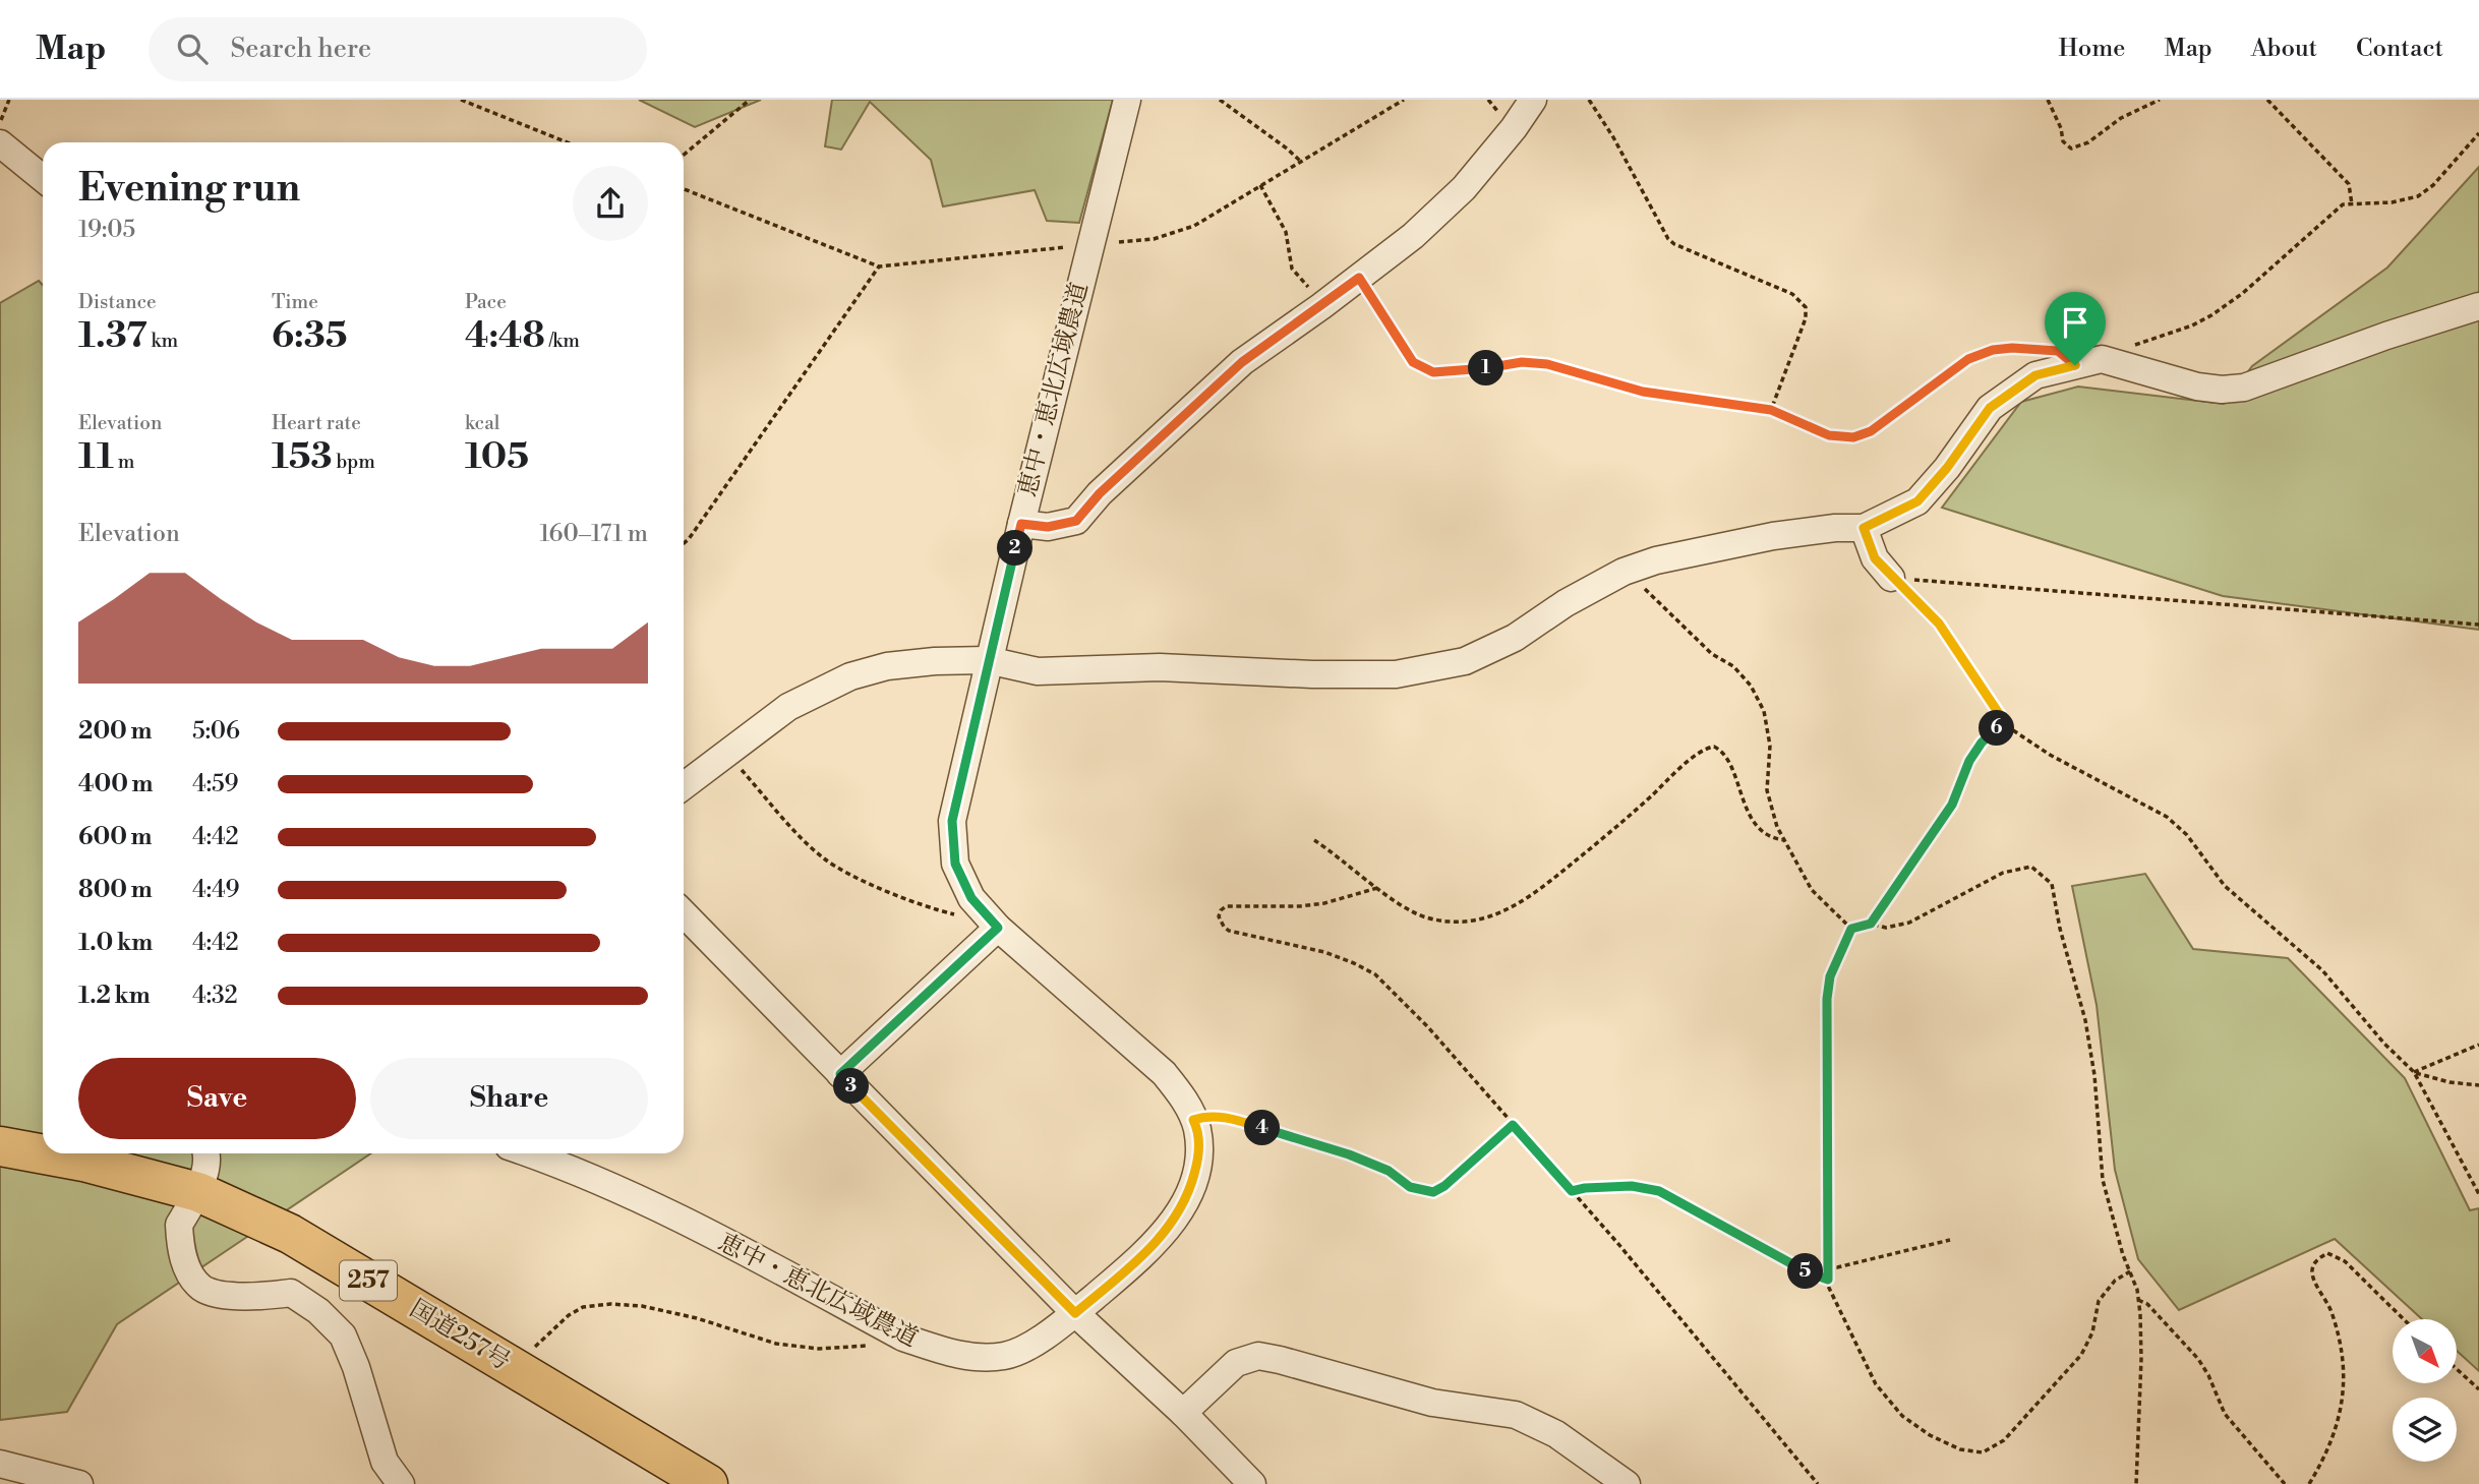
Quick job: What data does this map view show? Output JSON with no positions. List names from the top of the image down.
{
  "streets": {
    "highway": ["257", "国道257号"],
    "street": ["恵中・恵北広域農道"]
  },
  "north": "bottom right",
  "page": {
    "header": "Map",
    "search": "Search here",
    "nav": [
      "Home",
      "Map",
      "About",
      "Contact"
    ],
    "heading": ["Evening run", "19:05"],
    "stats": [
      ["Distance", "1.37 km"],
      ["Time", "6:35"],
      ["Pace", "4:48 /km"],
      ["Elevation", "11 m"],
      ["Heart rate", "153 bpm"],
      ["kcal", "105"]
    ],
    "pins": [
      "1",
      "2",
      "6",
      "3",
      "4",
      "5"
    ],
    "chart": ["Elevation", "160–171 m"],
    "list": [
      {
        "name": "200 m",
        "note": "5:06"
      },
      {
        "name": "400 m",
        "note": "4:59"
      },
      {
        "name": "600 m",
        "note": "4:42"
      },
      {
        "name": "800 m",
        "note": "4:49"
      },
      {
        "name": "1.0 km",
        "note": "4:42"
      },
      {
        "name": "1.2 km",
        "note": "4:32"
      }
    ],
    "buttons": ["Save", "Share"]
  }
}
